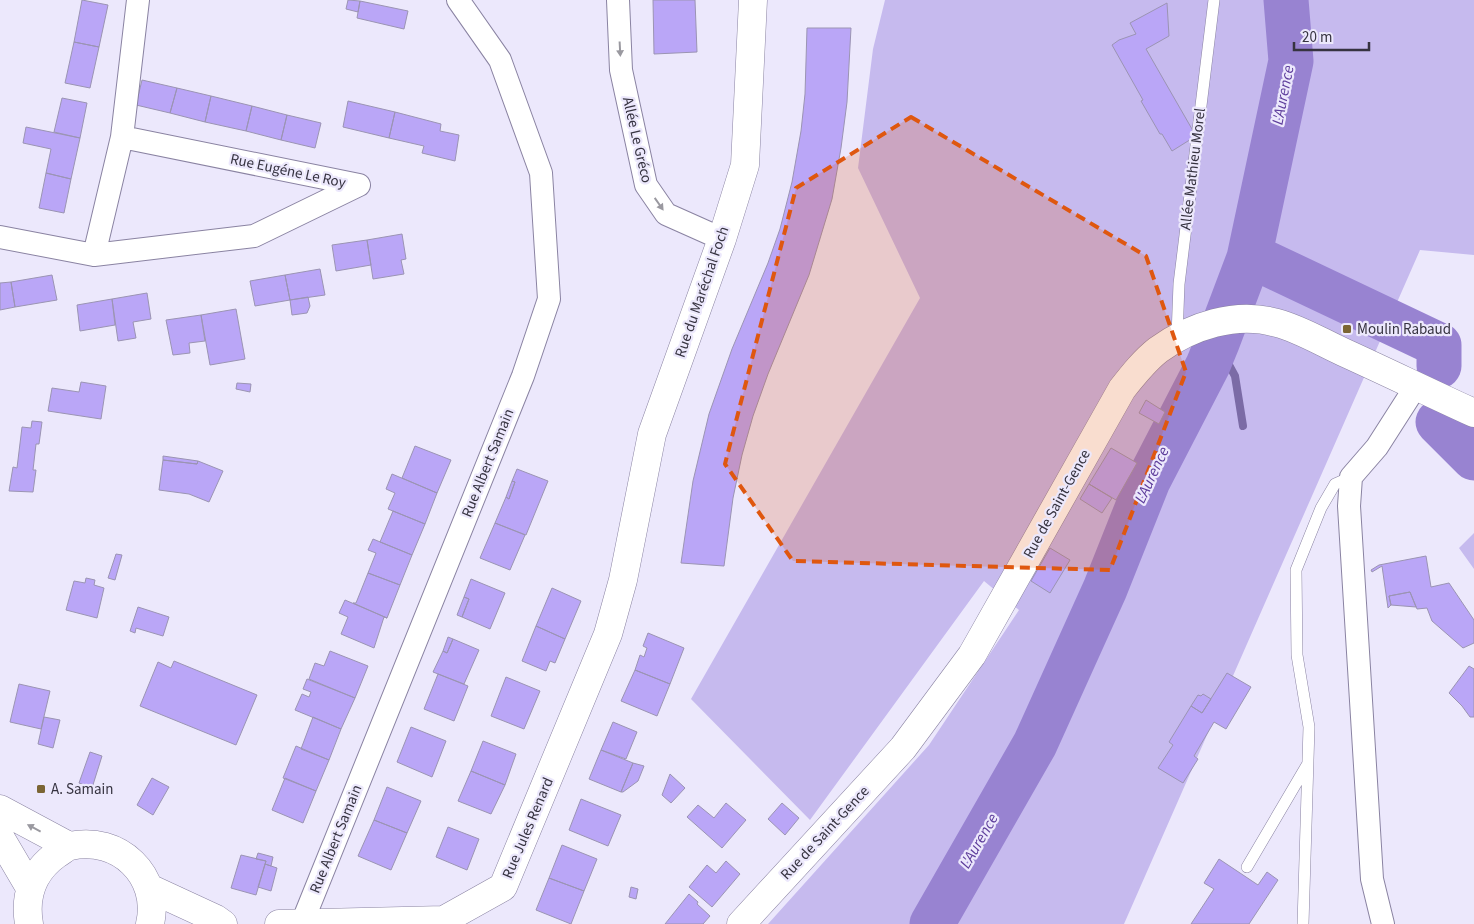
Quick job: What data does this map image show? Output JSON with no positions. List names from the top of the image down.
{
  "streets": {
    "street": [
      "Allée Le Gréco",
      "Rue Eugéne Le Roy",
      "Rue du Maréchal Foch",
      "Rue Albert Samain",
      "Rue de Saint-Gence",
      "Rue Jules Renard"
    ],
    "lane": ["Allée Mathieu Morel"]
  },
  "crossings": [
    ["Allée Le Gréco", "Rue du Maréchal Foch"],
    ["Allée Mathieu Morel", "Rue de Saint-Gence"],
    ["Rue du Maréchal Foch", "Rue Jules Renard"],
    ["Rue Albert Samain", "Rue Jules Renard"]
  ],
  "one_way": ["Allée Le Gréco"],
  "water": ["L'Aurence"],
  "places": {
    "transit": ["Moulin Rabaud", "A. Samain"]
  },
  "scale_bar": "20 m"
}
